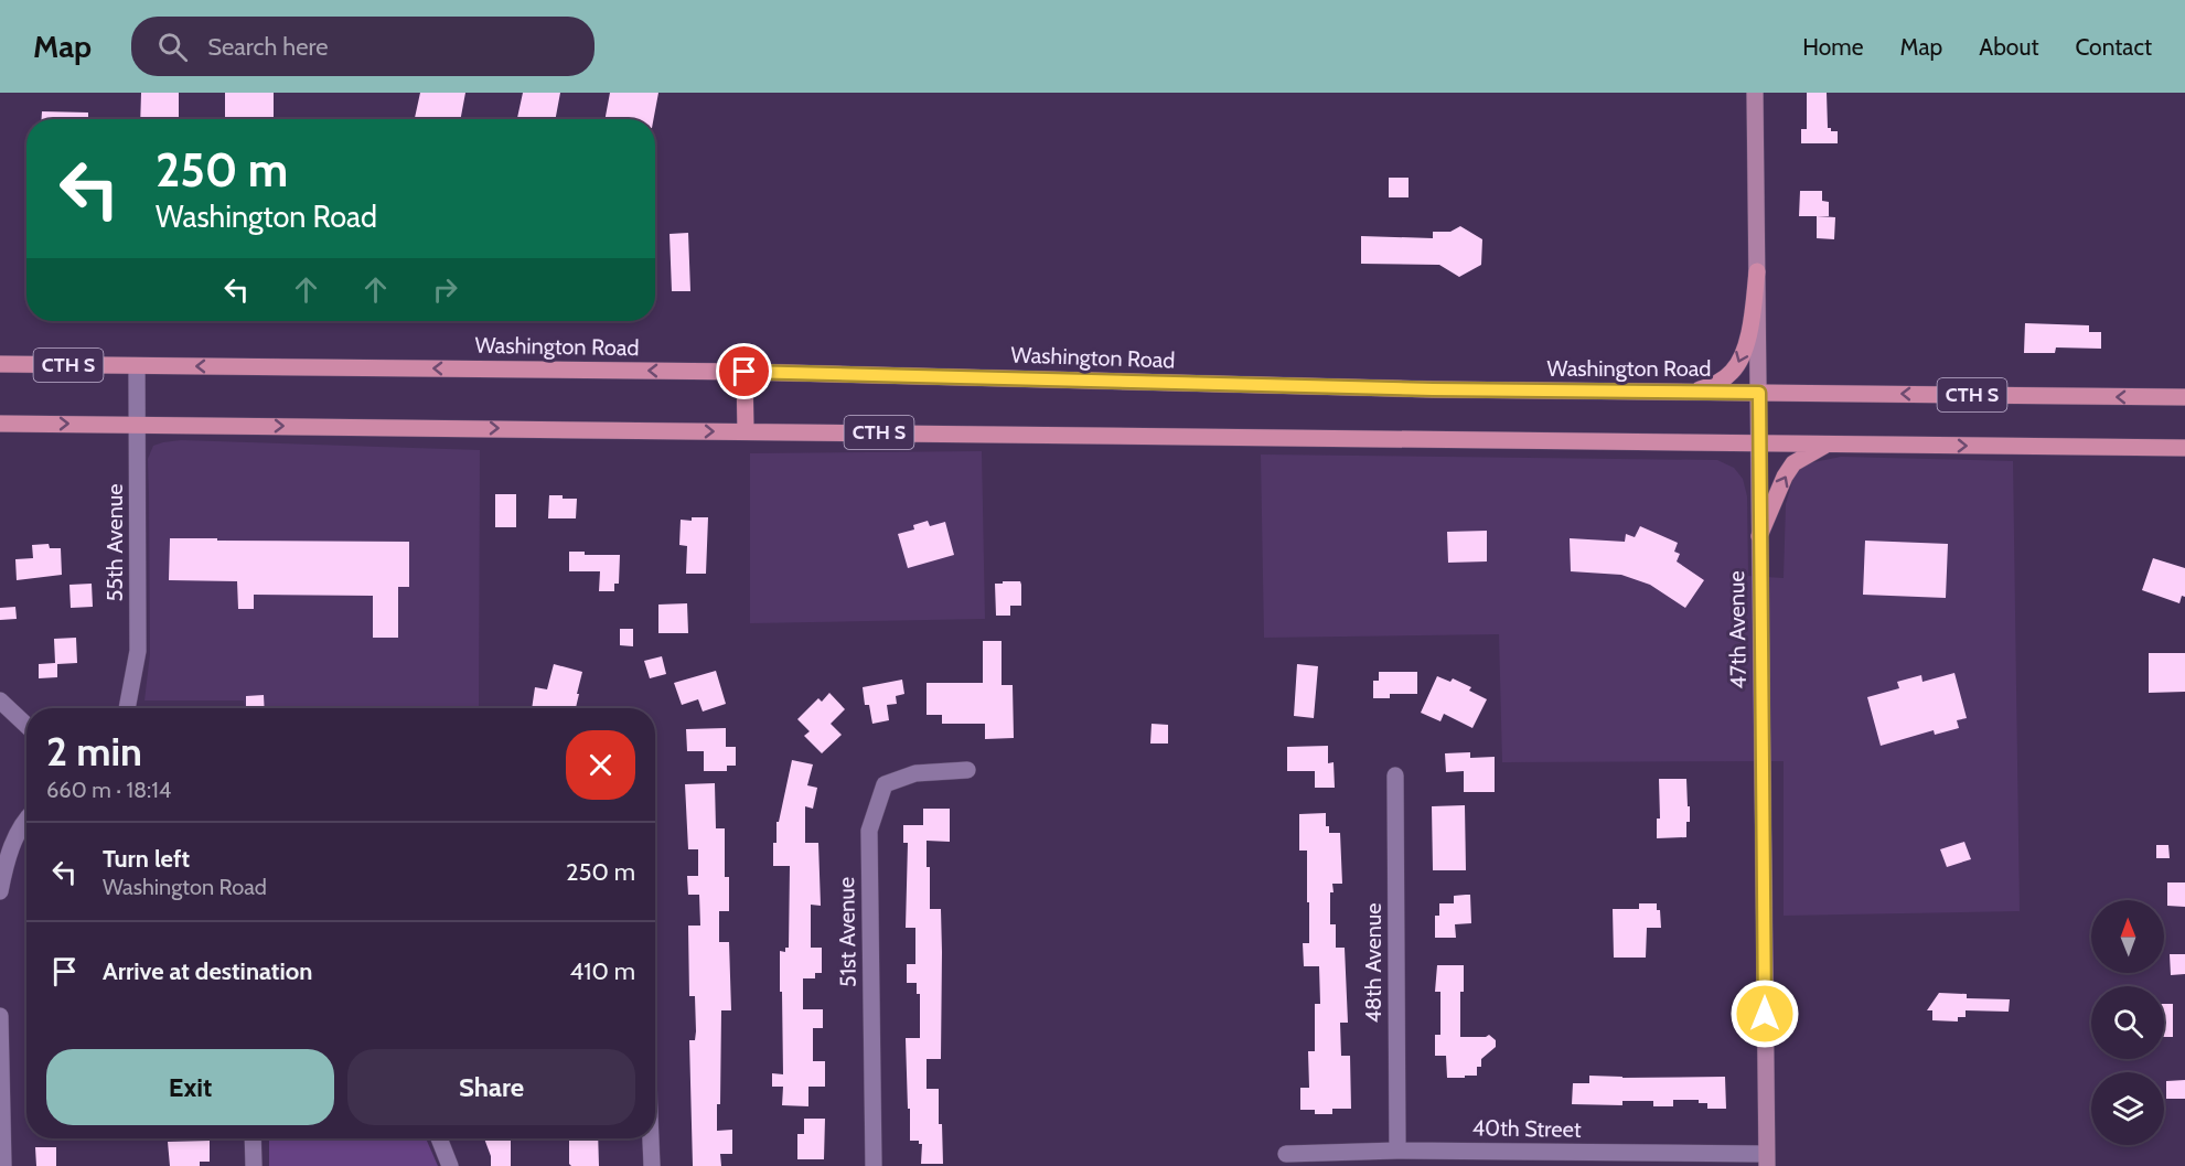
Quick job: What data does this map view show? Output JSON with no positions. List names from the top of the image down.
{
  "streets": {
    "main road": ["Washington Road", "CTH S"],
    "street": [
      "55th Avenue",
      "47th Avenue",
      "51st Avenue",
      "48th Avenue",
      "40th Street"
    ]
  },
  "crossings": [
    ["Washington Road", "55th Avenue"],
    ["Washington Road", "47th Avenue"],
    ["CTH S", "55th Avenue"],
    ["CTH S", "47th Avenue"],
    ["47th Avenue", "40th Street"],
    ["48th Avenue", "40th Street"]
  ],
  "north": "top",
  "page": {
    "header": "Map",
    "search": "Search here",
    "nav": [
      "Home",
      "Map",
      "About",
      "Contact"
    ],
    "turn": ["250 m", "Washington Road"],
    "heading": ["2 min", "660 m · 18:14"],
    "list": [
      {
        "name": "Turn left",
        "note": "Washington Road",
        "value": "250 m"
      },
      {
        "name": "Arrive at destination",
        "value": "410 m"
      }
    ],
    "buttons": ["Exit", "Share"]
  }
}
